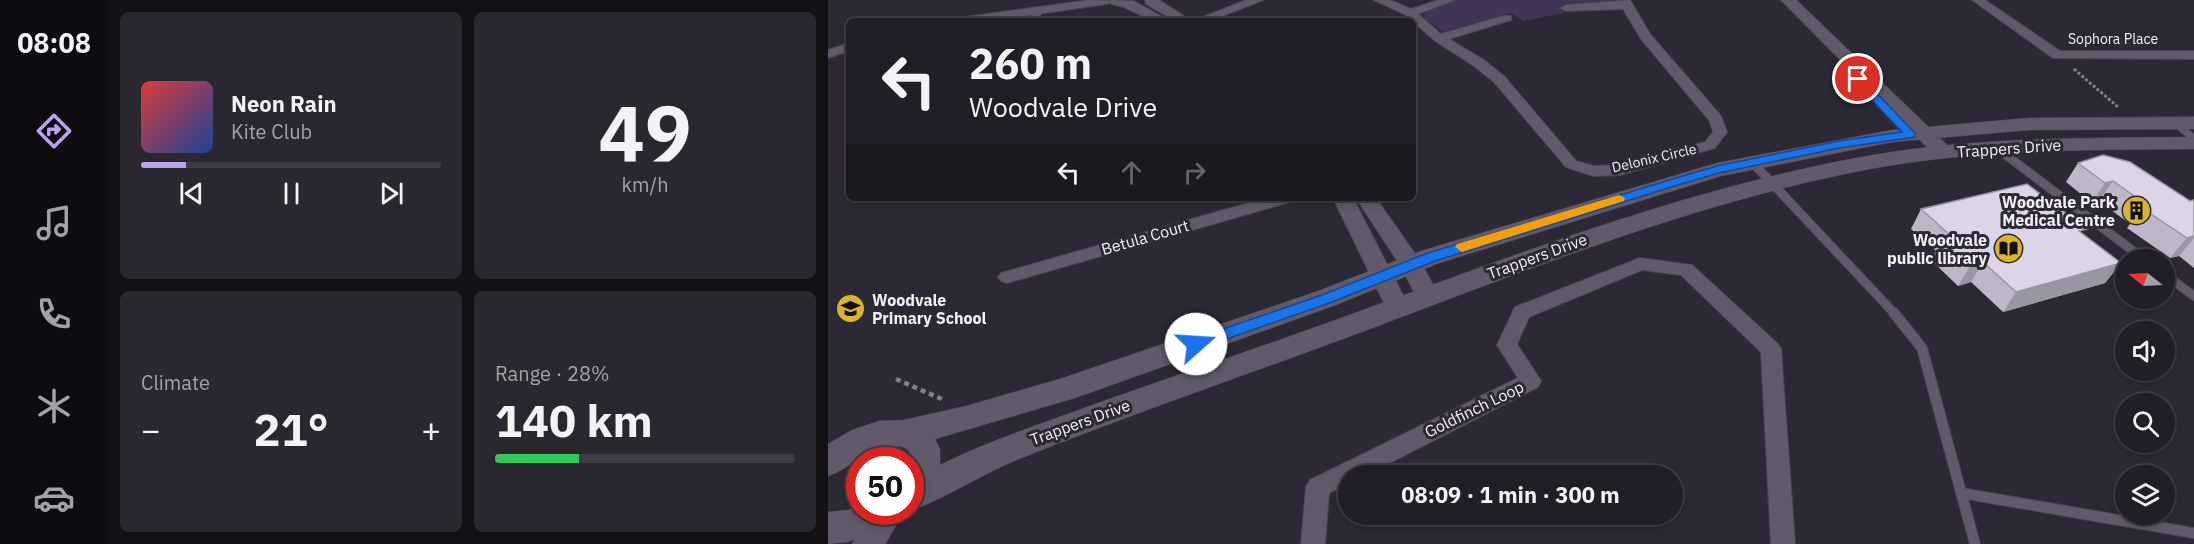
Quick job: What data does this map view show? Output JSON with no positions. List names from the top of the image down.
{
  "streets": {
    "main road": ["Trappers Drive"],
    "street": [
      "Sophora Place",
      "Delonix Circle",
      "Betula Court",
      "Goldfinch Loop"
    ]
  },
  "places": {
    "building": ["Woodvale Park Medical Centre"],
    "library": ["Woodvale public library"],
    "school or university": ["Woodvale Primary School"]
  },
  "north": "left",
  "page": {
    "tabs": "08:08",
    "tile": [
      ["49", "km/h"],
      "Climate",
      ["Range · 28%", "140 km"]
    ],
    "turn": ["260 m", "Woodvale Drive"],
    "song": ["Neon Rain", "Kite Club"],
    "heat": ["−", "21°", "+"],
    "limit": "50",
    "trip": "08:09 · 1 min · 300 m"
  }
}
